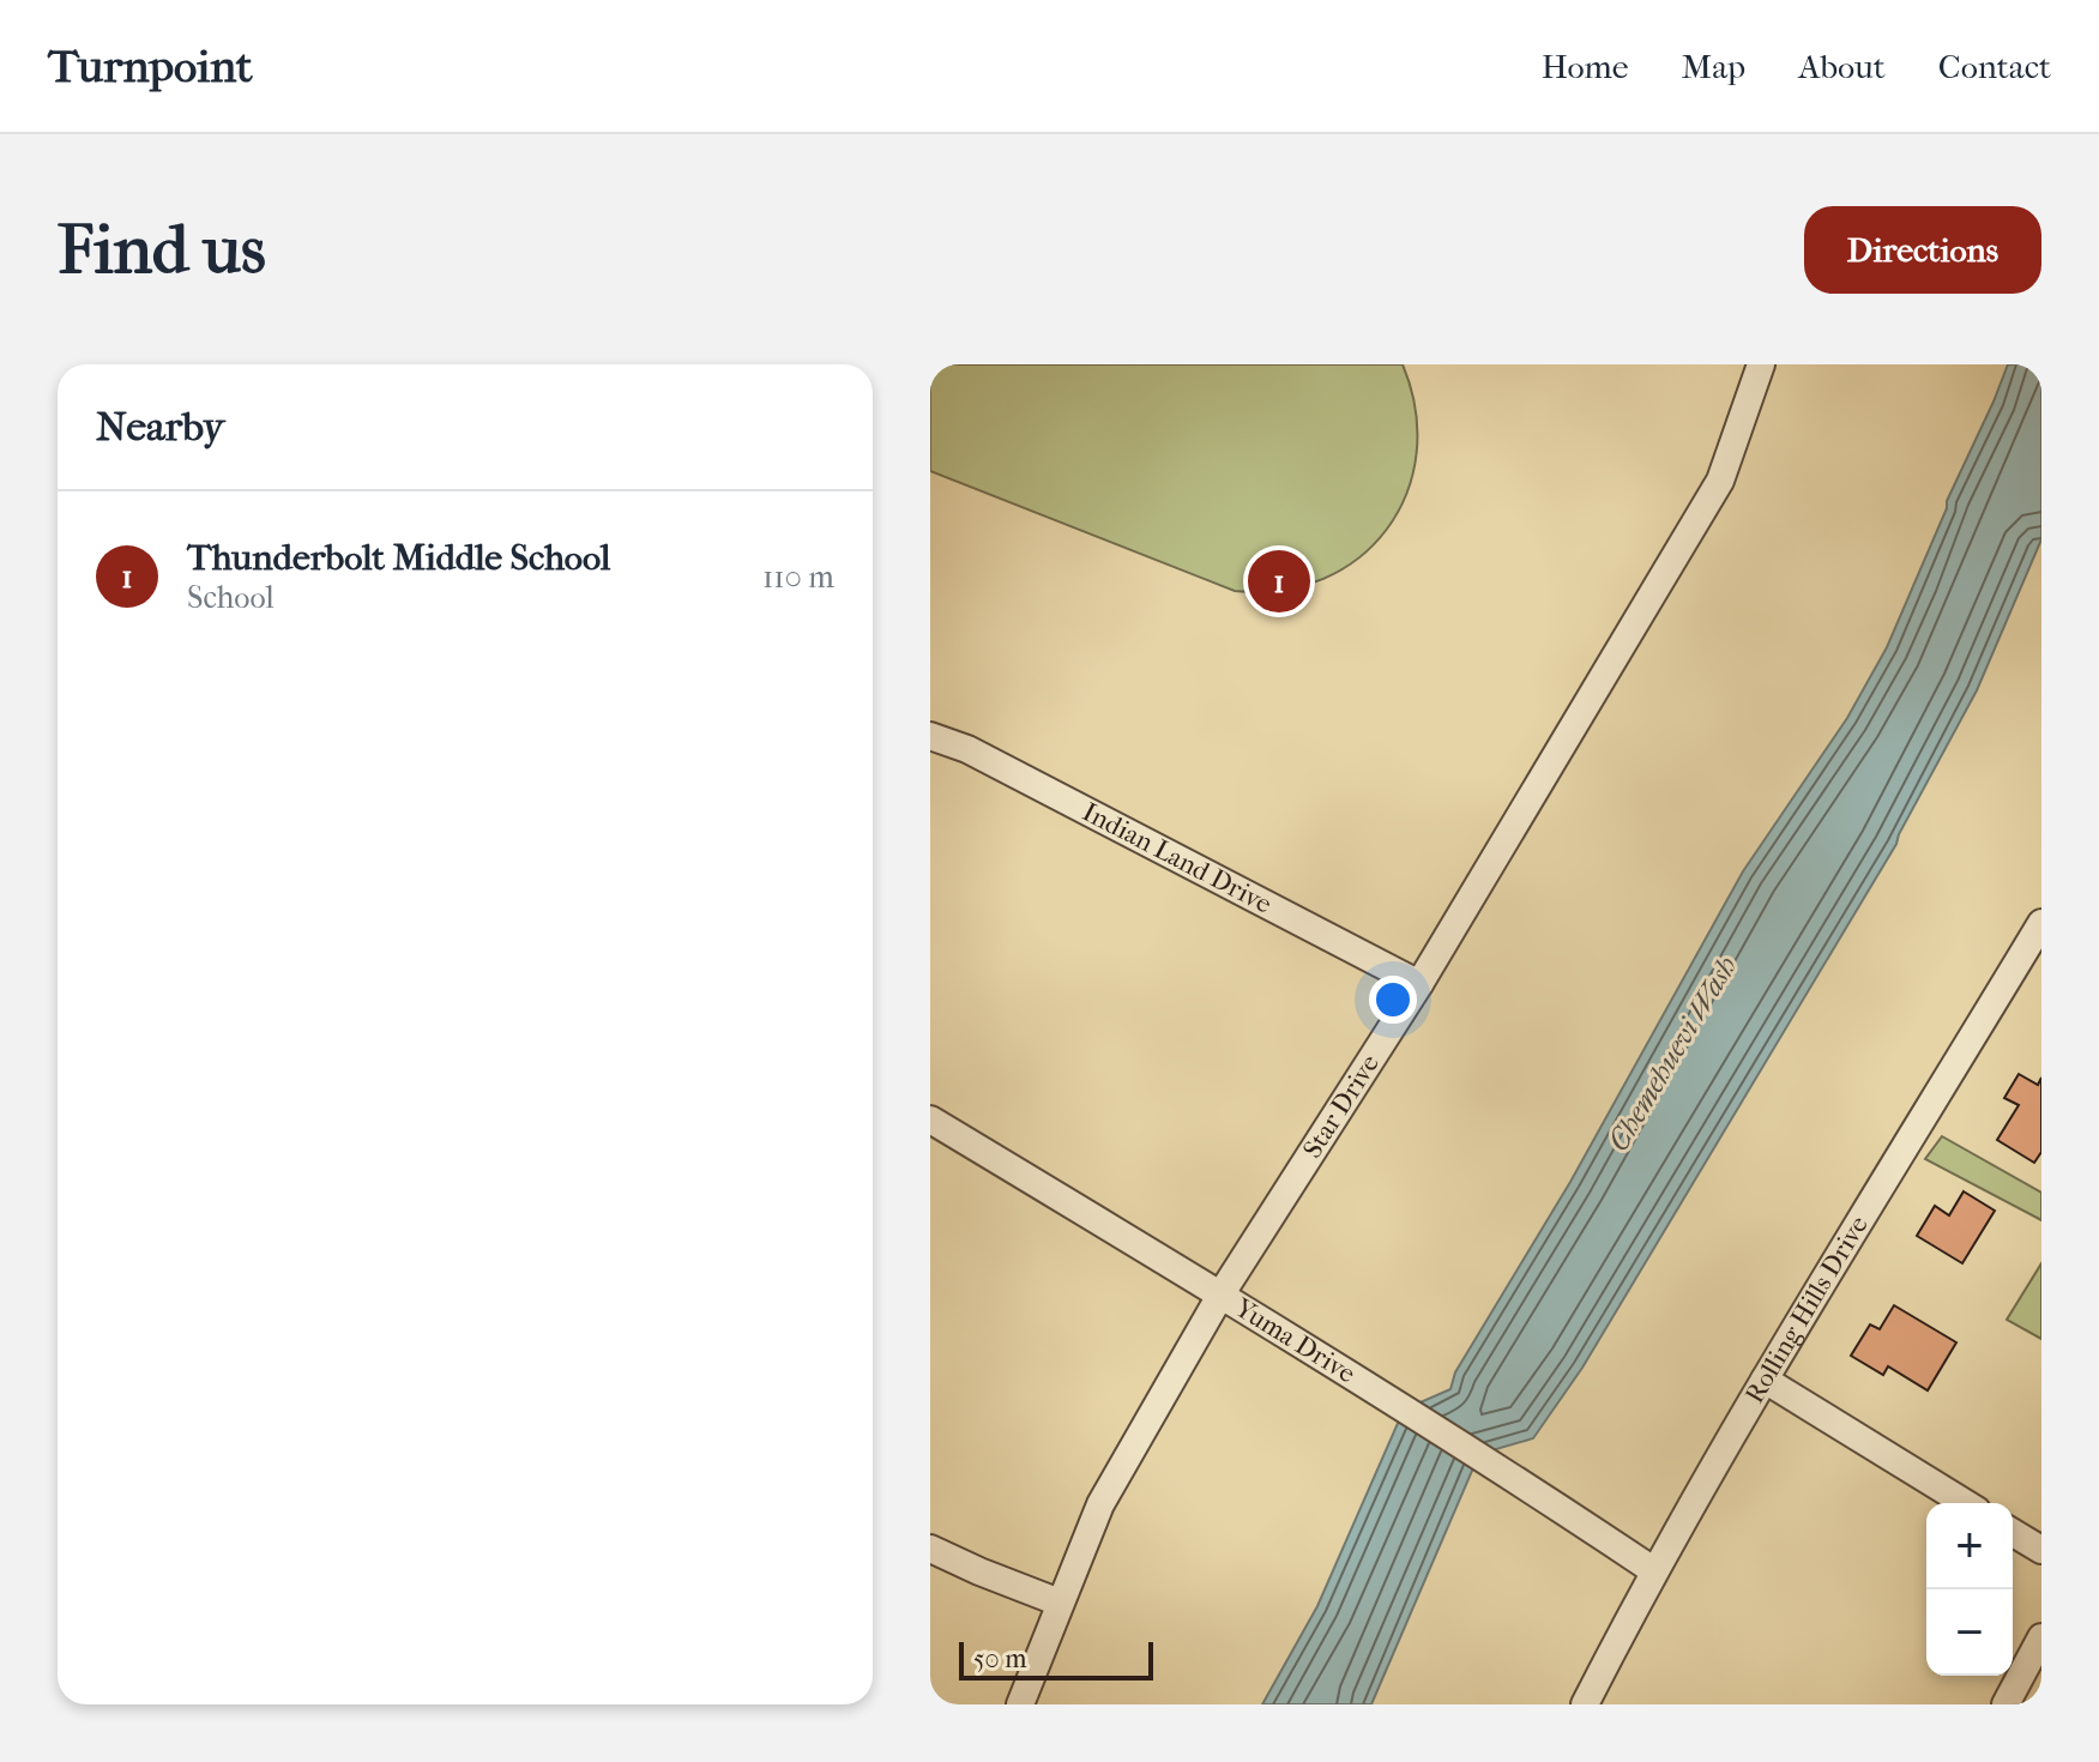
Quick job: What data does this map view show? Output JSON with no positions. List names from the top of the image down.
{
  "streets": {
    "street": [
      "Indian Land Drive",
      "Star Drive",
      "Rolling Hills Drive",
      "Yuma Drive"
    ]
  },
  "crossings": [
    ["Indian Land Drive", "Star Drive"],
    ["Star Drive", "Yuma Drive"],
    ["Rolling Hills Drive", "Yuma Drive"]
  ],
  "water": ["Chemehuevi Wash"],
  "scale_bar": "50 m",
  "page": {
    "header": "Turnpoint",
    "nav": [
      "Home",
      "Map",
      "About",
      "Contact"
    ],
    "buttons": "Directions",
    "title": "Find us",
    "heading": "Nearby",
    "list": [
      {
        "mark": "1",
        "name": "Thunderbolt Middle School",
        "note": "School",
        "value": "110 m"
      }
    ],
    "pins": "1",
    "map_buttons": ["+", "−"],
    "scale": "50 m"
  }
}
